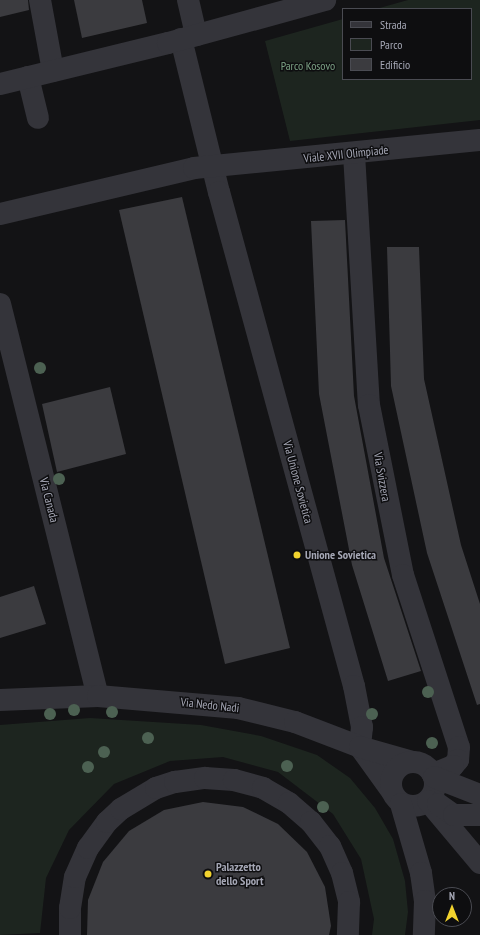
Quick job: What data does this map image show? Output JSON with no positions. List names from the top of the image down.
{
  "streets": {
    "street": [
      "Viale XVII Olimpiade",
      "Via Svizzera",
      "Via Unione Sovietica",
      "Via Canada",
      "Via Nedo Nadi"
    ]
  },
  "crossings": [
    ["Viale XVII Olimpiade", "Via Svizzera"],
    ["Viale XVII Olimpiade", "Via Unione Sovietica"],
    ["Via Svizzera", "Via Nedo Nadi"],
    ["Via Unione Sovietica", "Via Nedo Nadi"],
    ["Via Canada", "Via Nedo Nadi"]
  ],
  "parks": ["Parco Kosovo"],
  "places": ["Unione Sovietica", "Palazzetto dello Sport"],
  "legend": ["Strada", "Parco", "Edificio"],
  "north": "top"
}
